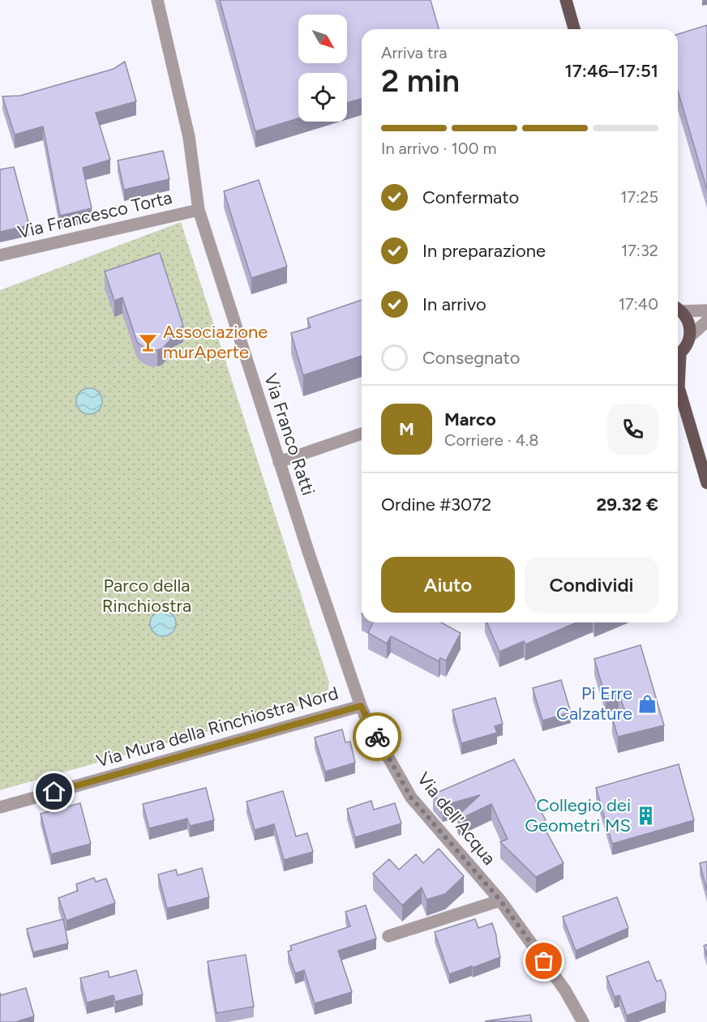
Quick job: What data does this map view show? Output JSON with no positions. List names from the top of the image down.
{
  "streets": {
    "street": [
      "Via Francesco Torta",
      "Via Franco Ratti",
      "Via Mura della Rinchiostra Nord",
      "Via dell'Acqua"
    ]
  },
  "crossings": [
    ["Via Francesco Torta", "Via Franco Ratti"],
    ["Via Franco Ratti", "Via Mura della Rinchiostra Nord"],
    ["Via Franco Ratti", "Via dell'Acqua"],
    ["Via Mura della Rinchiostra Nord", "Via dell'Acqua"]
  ],
  "parks": ["Parco della Rinchiostra"],
  "places": {
    "bar": ["Associazione murAperte"],
    "shop": ["Pi Erre Calzature"],
    "building": ["Collegio dei Geometri MS"]
  },
  "north": "bottom right",
  "page": {
    "heading": ["2 min", "Arriva tra", "17:46–17:51"],
    "panel": [
      "Marco",
      "Corriere · 4.8",
      "Ordine #3072",
      "29.32 €"
    ],
    "bar": "In arrivo · 100 m",
    "list": [
      ["Confermato", "17:25"],
      ["In preparazione", "17:32"],
      ["In arrivo", "17:40"],
      "Consegnato"
    ],
    "round": "M",
    "buttons": ["Aiuto", "Condividi"]
  }
}
